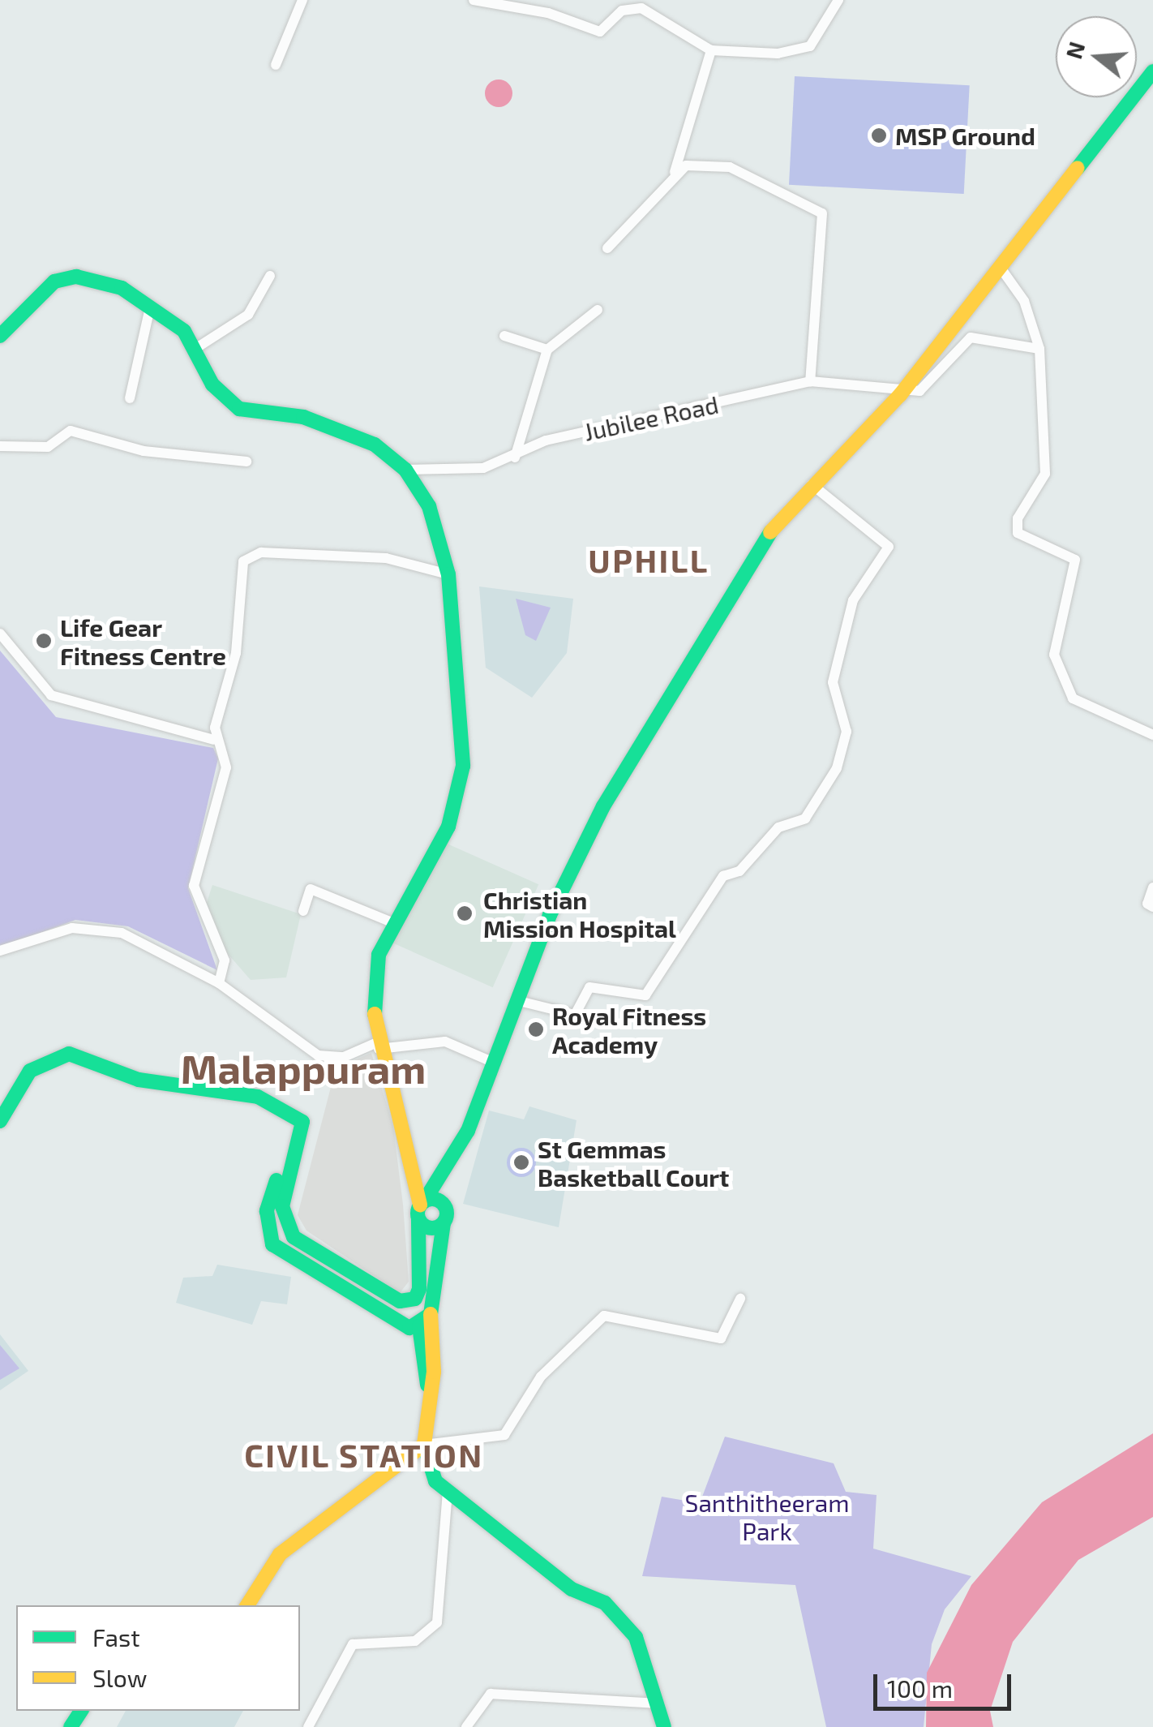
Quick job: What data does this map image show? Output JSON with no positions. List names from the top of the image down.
{
  "streets": {
    "street": ["Jubilee Road"]
  },
  "districts": ["UPHILL", "Malappuram", "CIVIL STATION"],
  "parks": ["Santhitheeram Park"],
  "places": [
    "MSP Ground",
    "Life Gear Fitness Centre",
    "Christian Mission Hospital",
    "Royal Fitness Academy",
    "St Gemmas Basketball Court"
  ],
  "legend": ["Fast", "Slow"],
  "scale_bar": "100 m",
  "north": "left"
}
